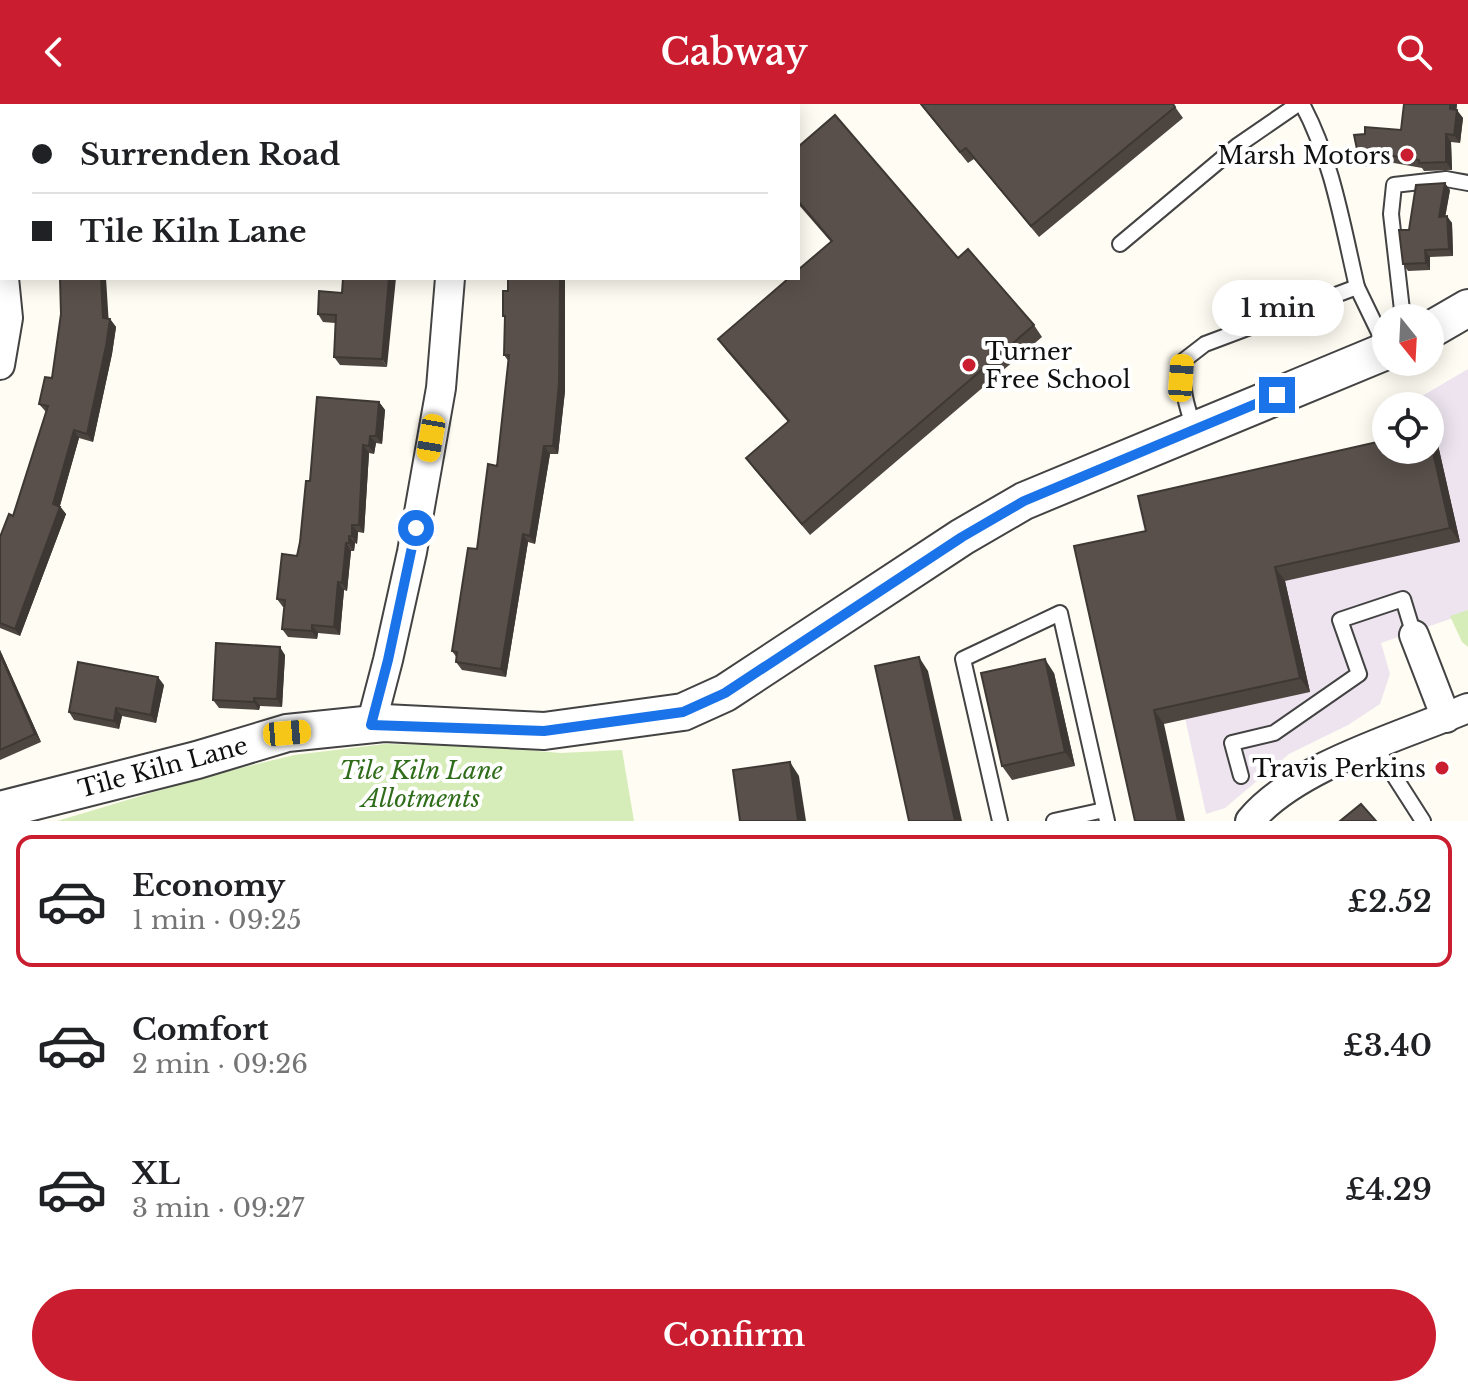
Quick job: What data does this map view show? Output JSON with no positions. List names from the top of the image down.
{
  "streets": {
    "street": ["Tile Kiln Lane"]
  },
  "parks": ["Tile Kiln Lane Allotments"],
  "places": ["Marsh Motors", "Turner Free School", "Travis Perkins"],
  "north": "bottom",
  "page": {
    "header": "Cabway",
    "banner": ["Surrenden Road", "Tile Kiln Lane"],
    "bubble": "1 min",
    "list": [
      {
        "name": "Economy",
        "note": "1 min · 09:25",
        "value": "£2.52"
      },
      {
        "name": "Comfort",
        "note": "2 min · 09:26",
        "value": "£3.40"
      },
      {
        "name": "XL",
        "note": "3 min · 09:27",
        "value": "£4.29"
      }
    ],
    "buttons": "Confirm"
  }
}
